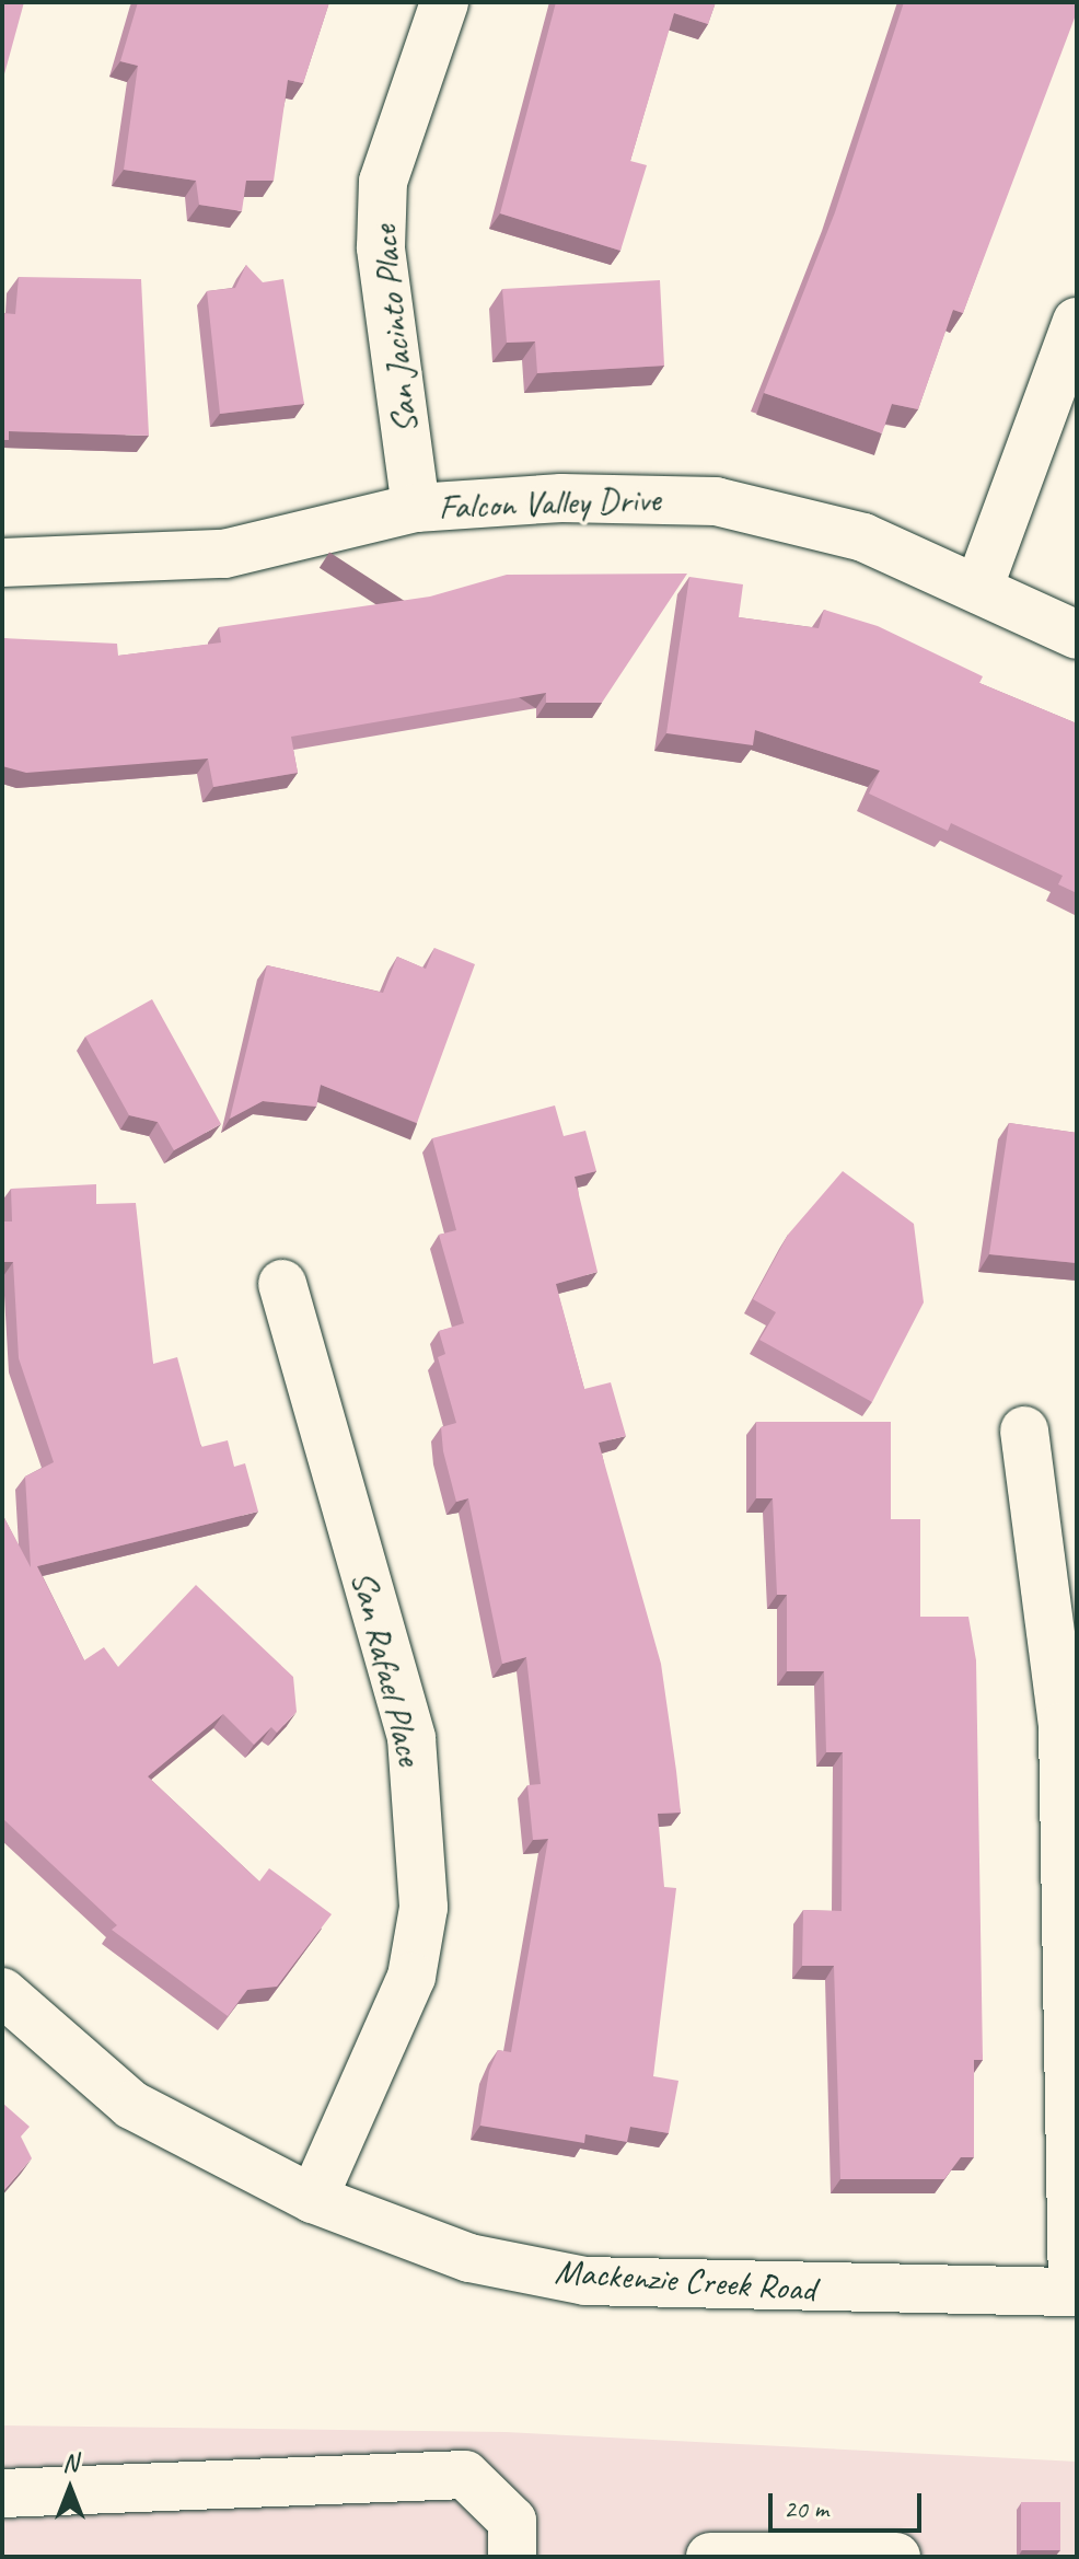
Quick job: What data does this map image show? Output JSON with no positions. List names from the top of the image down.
{
  "streets": {
    "street": [
      "San Jacinto Place",
      "Falcon Valley Drive",
      "San Rafael Place",
      "Mackenzie Creek Road"
    ]
  },
  "crossings": [
    ["San Jacinto Place", "Falcon Valley Drive"],
    ["San Rafael Place", "Mackenzie Creek Road"]
  ],
  "scale_bar": "20 m",
  "north": "top"
}
